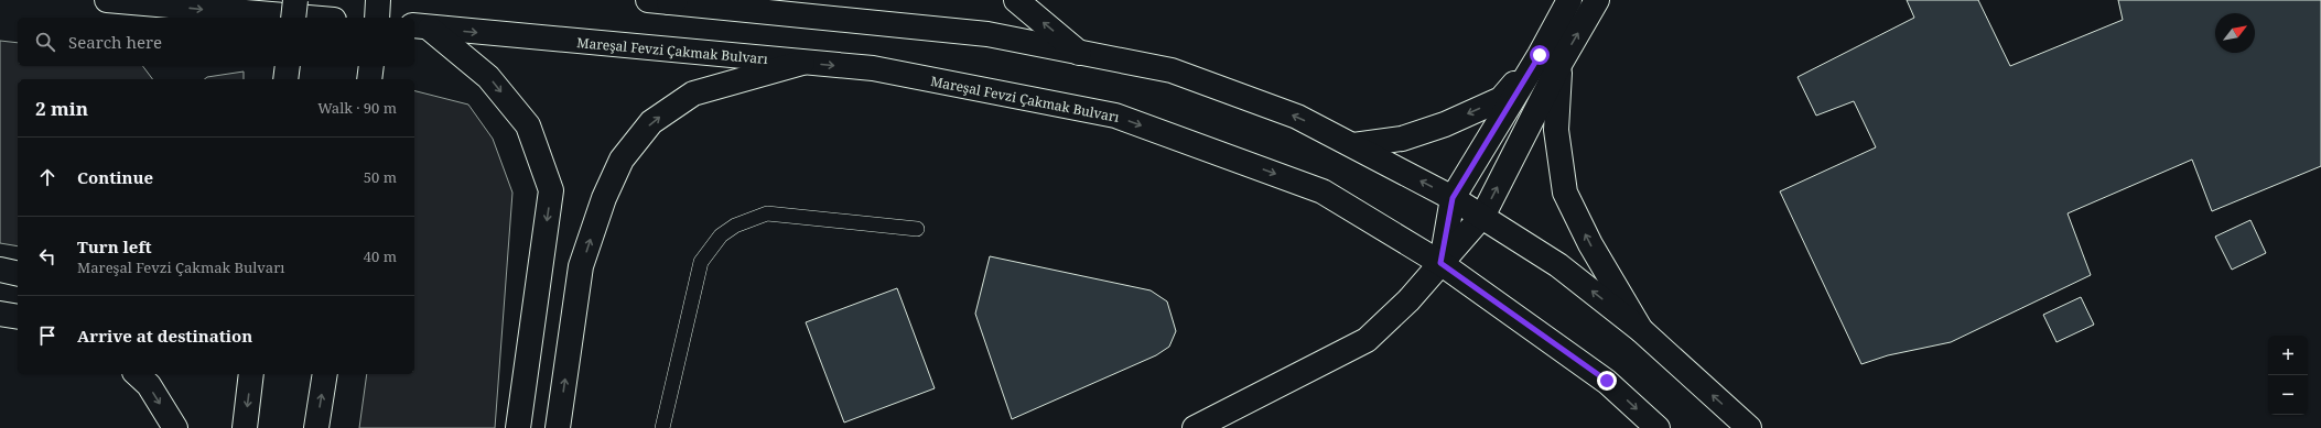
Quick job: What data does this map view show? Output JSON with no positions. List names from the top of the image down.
{
  "streets": {
    "main road": ["Mareşal Fevzi Çakmak Bulvarı"]
  },
  "north": "top right",
  "page": {
    "search": "Search here",
    "heading": ["2 min", "Walk · 90 m"],
    "list": [
      ["Continue", "50 m"],
      ["Turn left", "Mareşal Fevzi Çakmak Bulvarı", "40 m"],
      "Arrive at destination"
    ],
    "map_buttons": ["+", "−"]
  }
}
